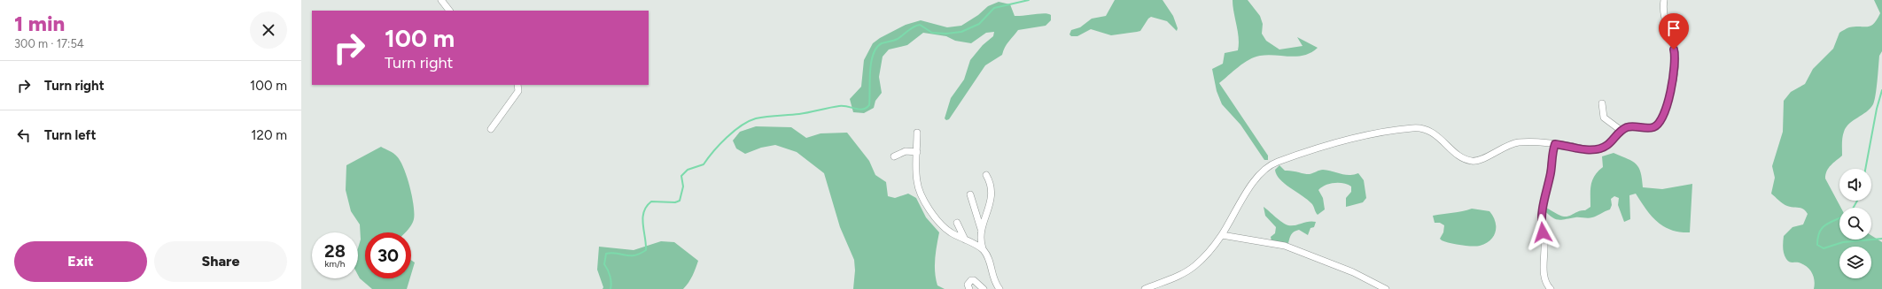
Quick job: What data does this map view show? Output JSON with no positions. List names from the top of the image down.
{
  "page": {
    "heading": ["1 min", "300 m · 17:54"],
    "turn": ["100 m", "Turn right"],
    "list": [
      {
        "name": "Turn right",
        "value": "100 m"
      },
      {
        "name": "Turn left",
        "value": "120 m"
      }
    ],
    "speed": "28 km/h",
    "limit": "30",
    "buttons": ["Exit", "Share"]
  }
}
